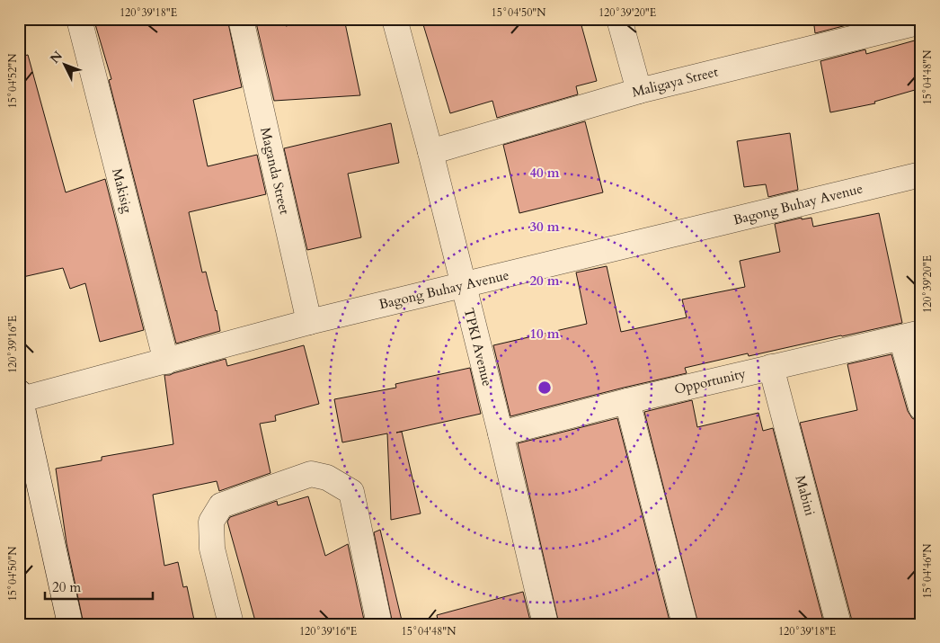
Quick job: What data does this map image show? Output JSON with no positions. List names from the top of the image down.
{
  "streets": {
    "street": [
      "Maligaya Street",
      "Maganda Street",
      "Makisig",
      "Bagong Buhay Avenue",
      "TPKI Avenue",
      "Opportunity",
      "Mabini"
    ]
  },
  "crossings": [
    ["Maligaya Street", "TPKI Avenue"],
    ["Maganda Street", "Bagong Buhay Avenue"],
    ["Makisig", "Bagong Buhay Avenue"],
    ["Bagong Buhay Avenue", "TPKI Avenue"],
    ["TPKI Avenue", "Opportunity"],
    ["Opportunity", "Mabini"]
  ],
  "scale_bar": "20 m",
  "north": "top left",
  "coordinates": [
    "120°39'18\"E",
    "15°04'50\"N",
    "120°39'20\"E",
    "15°04'48\"N",
    "15°04'52\"N",
    "120°39'16\"E",
    "15°04'46\"N"
  ],
  "rings": [
    "40 m",
    "30 m",
    "20 m",
    "10 m"
  ]
}
